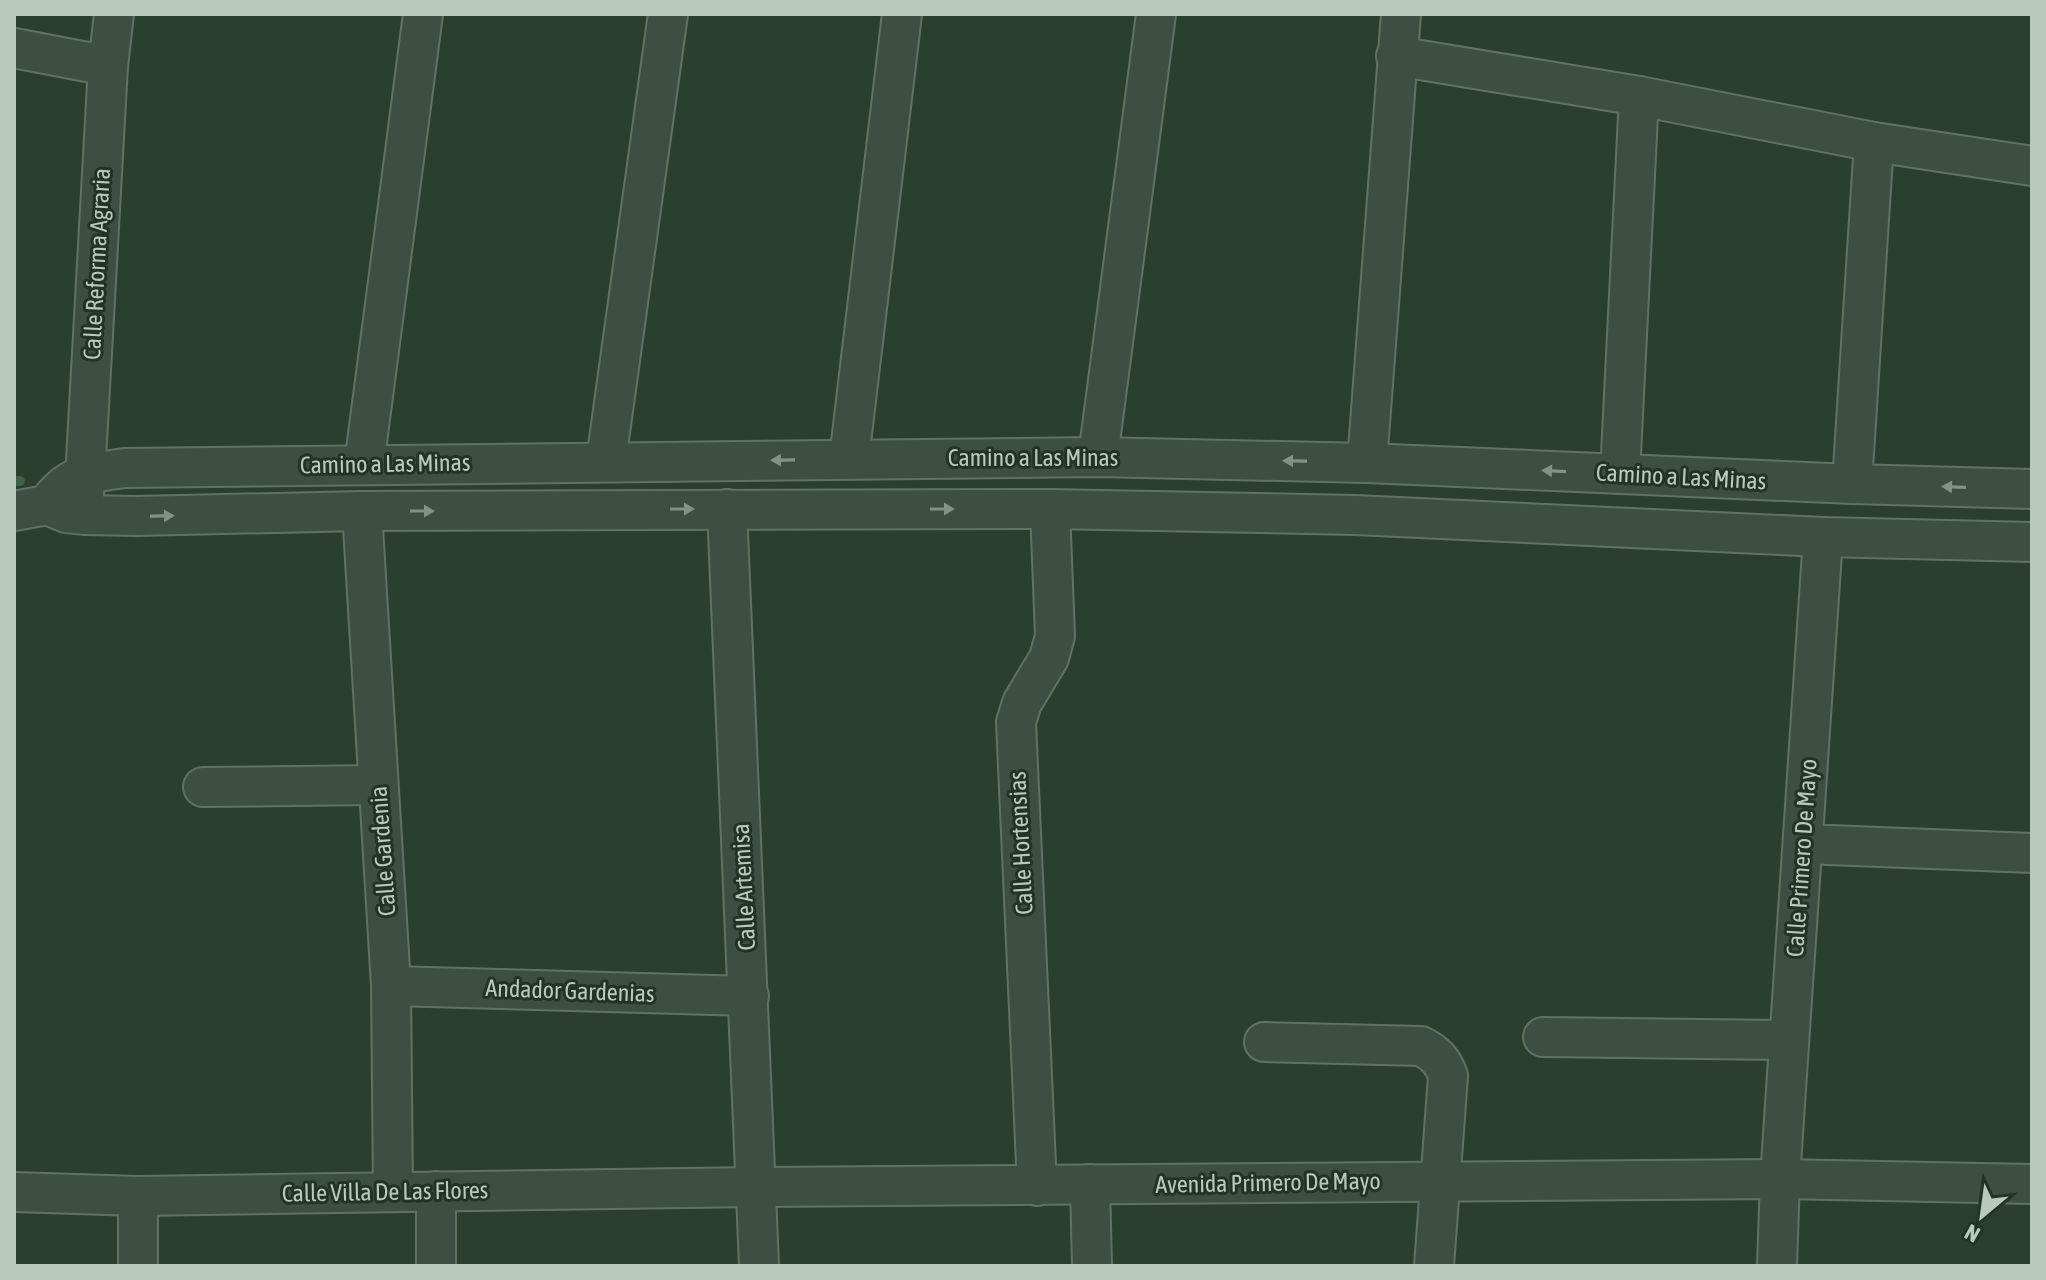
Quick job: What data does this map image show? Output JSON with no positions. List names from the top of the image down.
{
  "streets": {
    "street": [
      "Calle Reforma Agraria",
      "Camino a Las Minas",
      "Calle Hortensias",
      "Calle Gardenia",
      "Calle Primero De Mayo",
      "Calle Artemisa",
      "Andador Gardenias",
      "Avenida Primero De Mayo",
      "Calle Villa De Las Flores"
    ]
  },
  "crossings": [
    ["Calle Reforma Agraria", "Camino a Las Minas"],
    ["Camino a Las Minas", "Calle Hortensias"],
    ["Camino a Las Minas", "Calle Gardenia"],
    ["Camino a Las Minas", "Calle Primero De Mayo"],
    ["Camino a Las Minas", "Calle Artemisa"],
    ["Calle Hortensias", "Avenida Primero De Mayo"],
    ["Calle Gardenia", "Andador Gardenias"],
    ["Calle Gardenia", "Calle Villa De Las Flores"],
    ["Calle Primero De Mayo", "Avenida Primero De Mayo"],
    ["Calle Artemisa", "Andador Gardenias"],
    ["Calle Artemisa", "Avenida Primero De Mayo"],
    ["Calle Artemisa", "Calle Villa De Las Flores"],
    ["Avenida Primero De Mayo", "Calle Villa De Las Flores"]
  ],
  "north": "bottom left"
}
